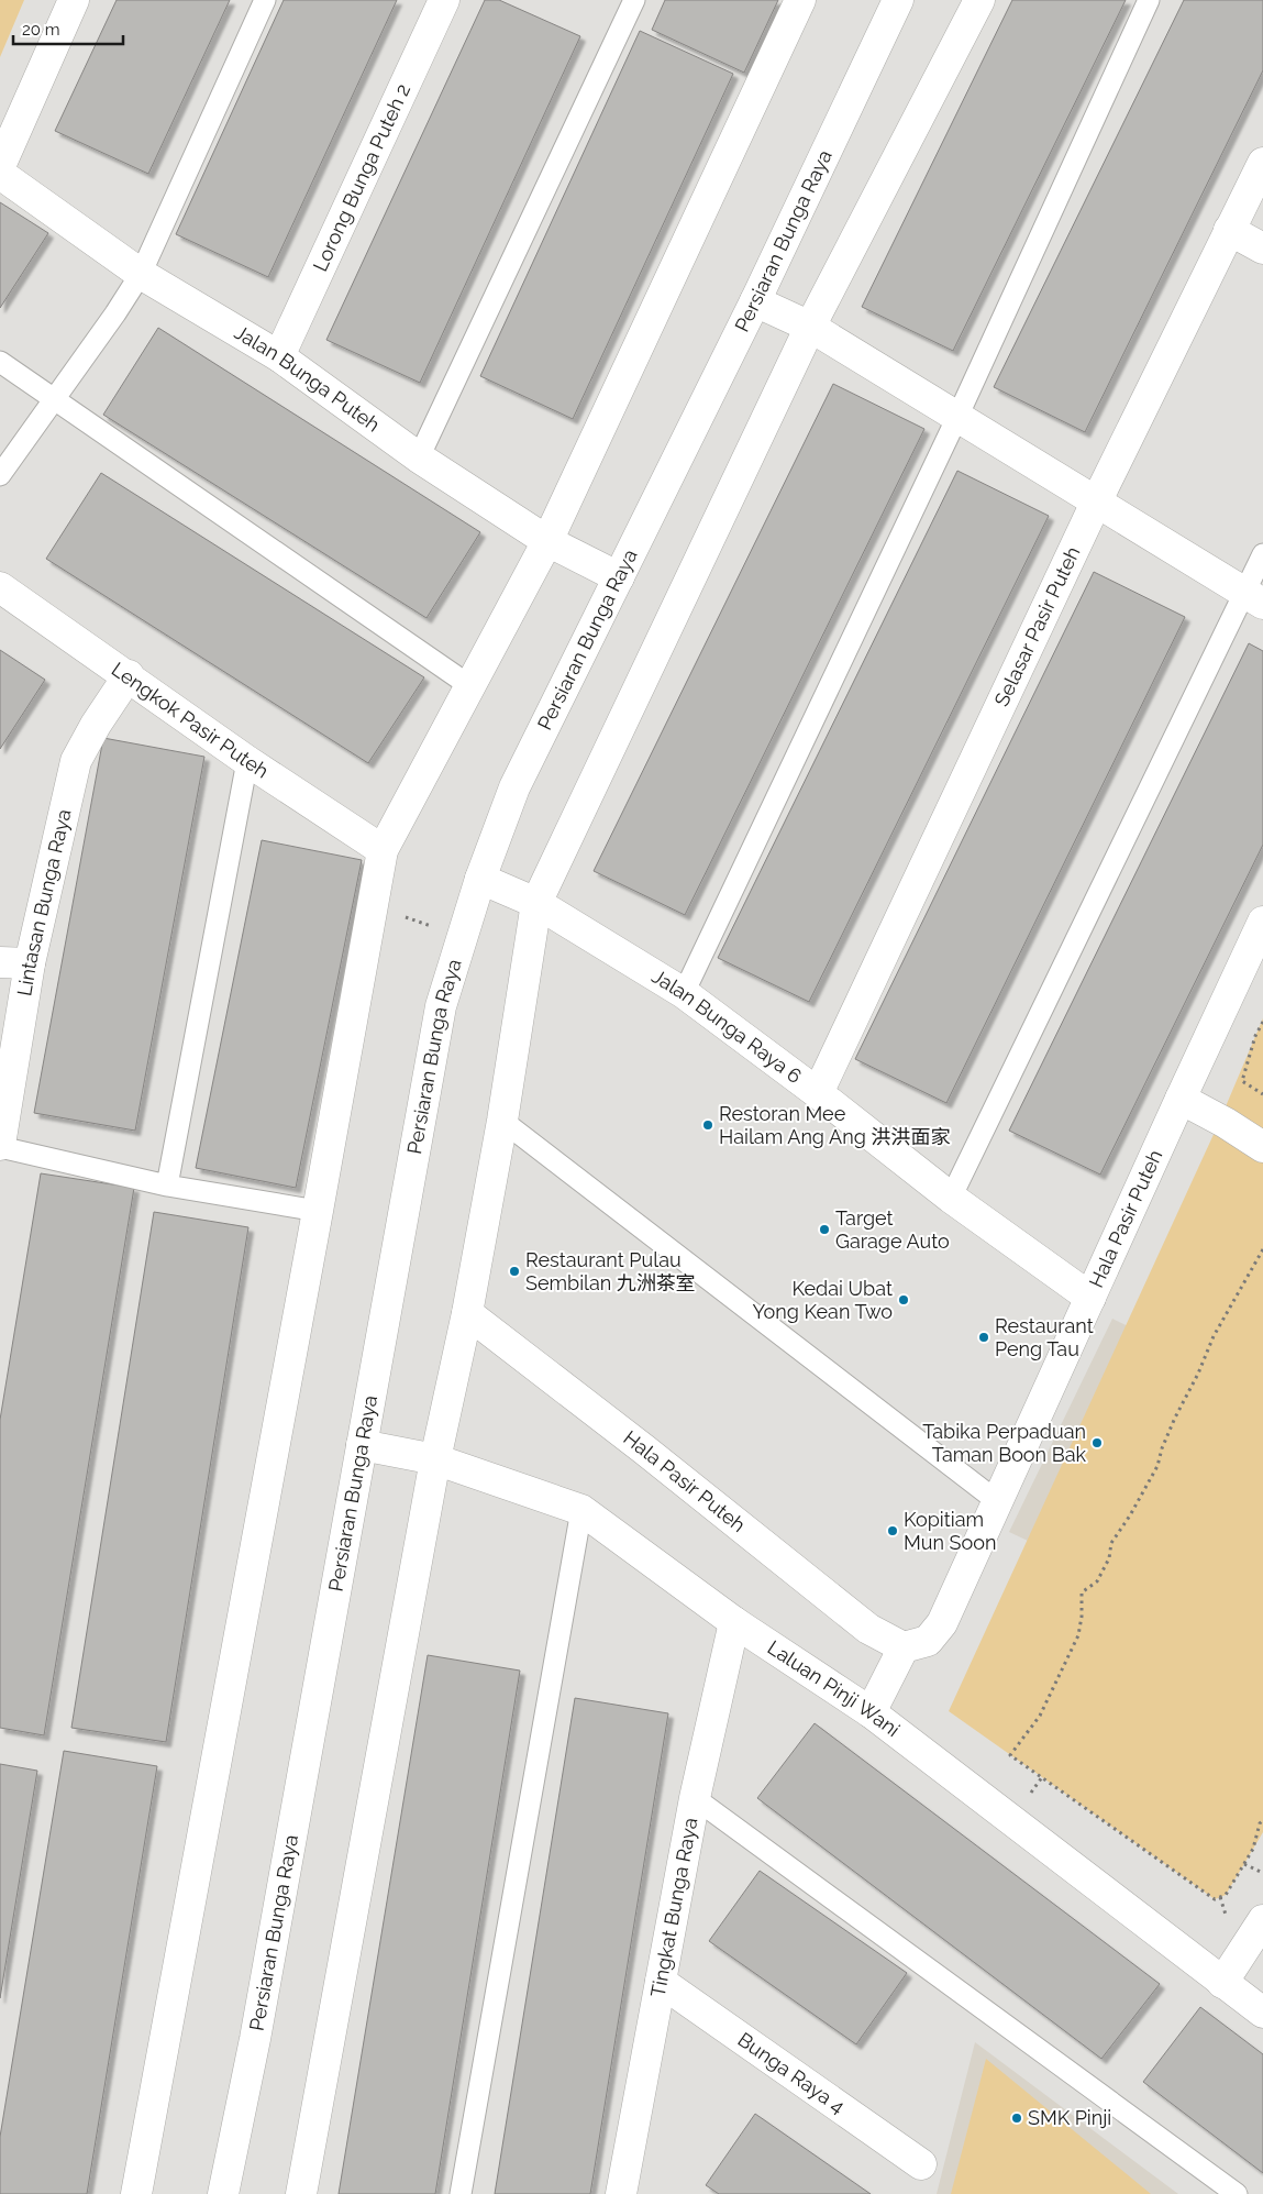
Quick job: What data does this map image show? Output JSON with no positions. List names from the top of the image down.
{
  "streets": {
    "street": [
      "Lorong Bunga Puteh 2",
      "Persiaran Bunga Raya",
      "Jalan Bunga Puteh",
      "Selasar Pasir Puteh",
      "Lengkok Pasir Puteh",
      "Lintasan Bunga Raya",
      "Jalan Bunga Raya 6",
      "Hala Pasir Puteh",
      "Laluan Pinji Wani",
      "Tingkat Bunga Raya",
      "Bunga Raya 4"
    ]
  },
  "crossings": [
    ["Lorong Bunga Puteh 2", "Jalan Bunga Puteh"],
    ["Persiaran Bunga Raya", "Jalan Bunga Puteh"],
    ["Persiaran Bunga Raya", "Jalan Bunga Raya 6"],
    ["Persiaran Bunga Raya", "Laluan Pinji Wani"],
    ["Selasar Pasir Puteh", "Jalan Bunga Raya 6"],
    ["Lengkok Pasir Puteh", "Lintasan Bunga Raya"],
    ["Jalan Bunga Raya 6", "Hala Pasir Puteh"],
    ["Laluan Pinji Wani", "Tingkat Bunga Raya"],
    ["Tingkat Bunga Raya", "Bunga Raya 4"]
  ],
  "places": [
    "Restoran Mee Hailam Ang Ang 洪洪面家",
    "Target Garage Auto",
    "Restaurant Pulau Sembilan 九洲茶室",
    "Kedai Ubat Yong Kean Two",
    "Restaurant Peng Tau",
    "Tabika Perpaduan Taman Boon Bak",
    "Kopitiam Mun Soon",
    "SMK Pinji"
  ],
  "scale_bar": "20 m"
}
